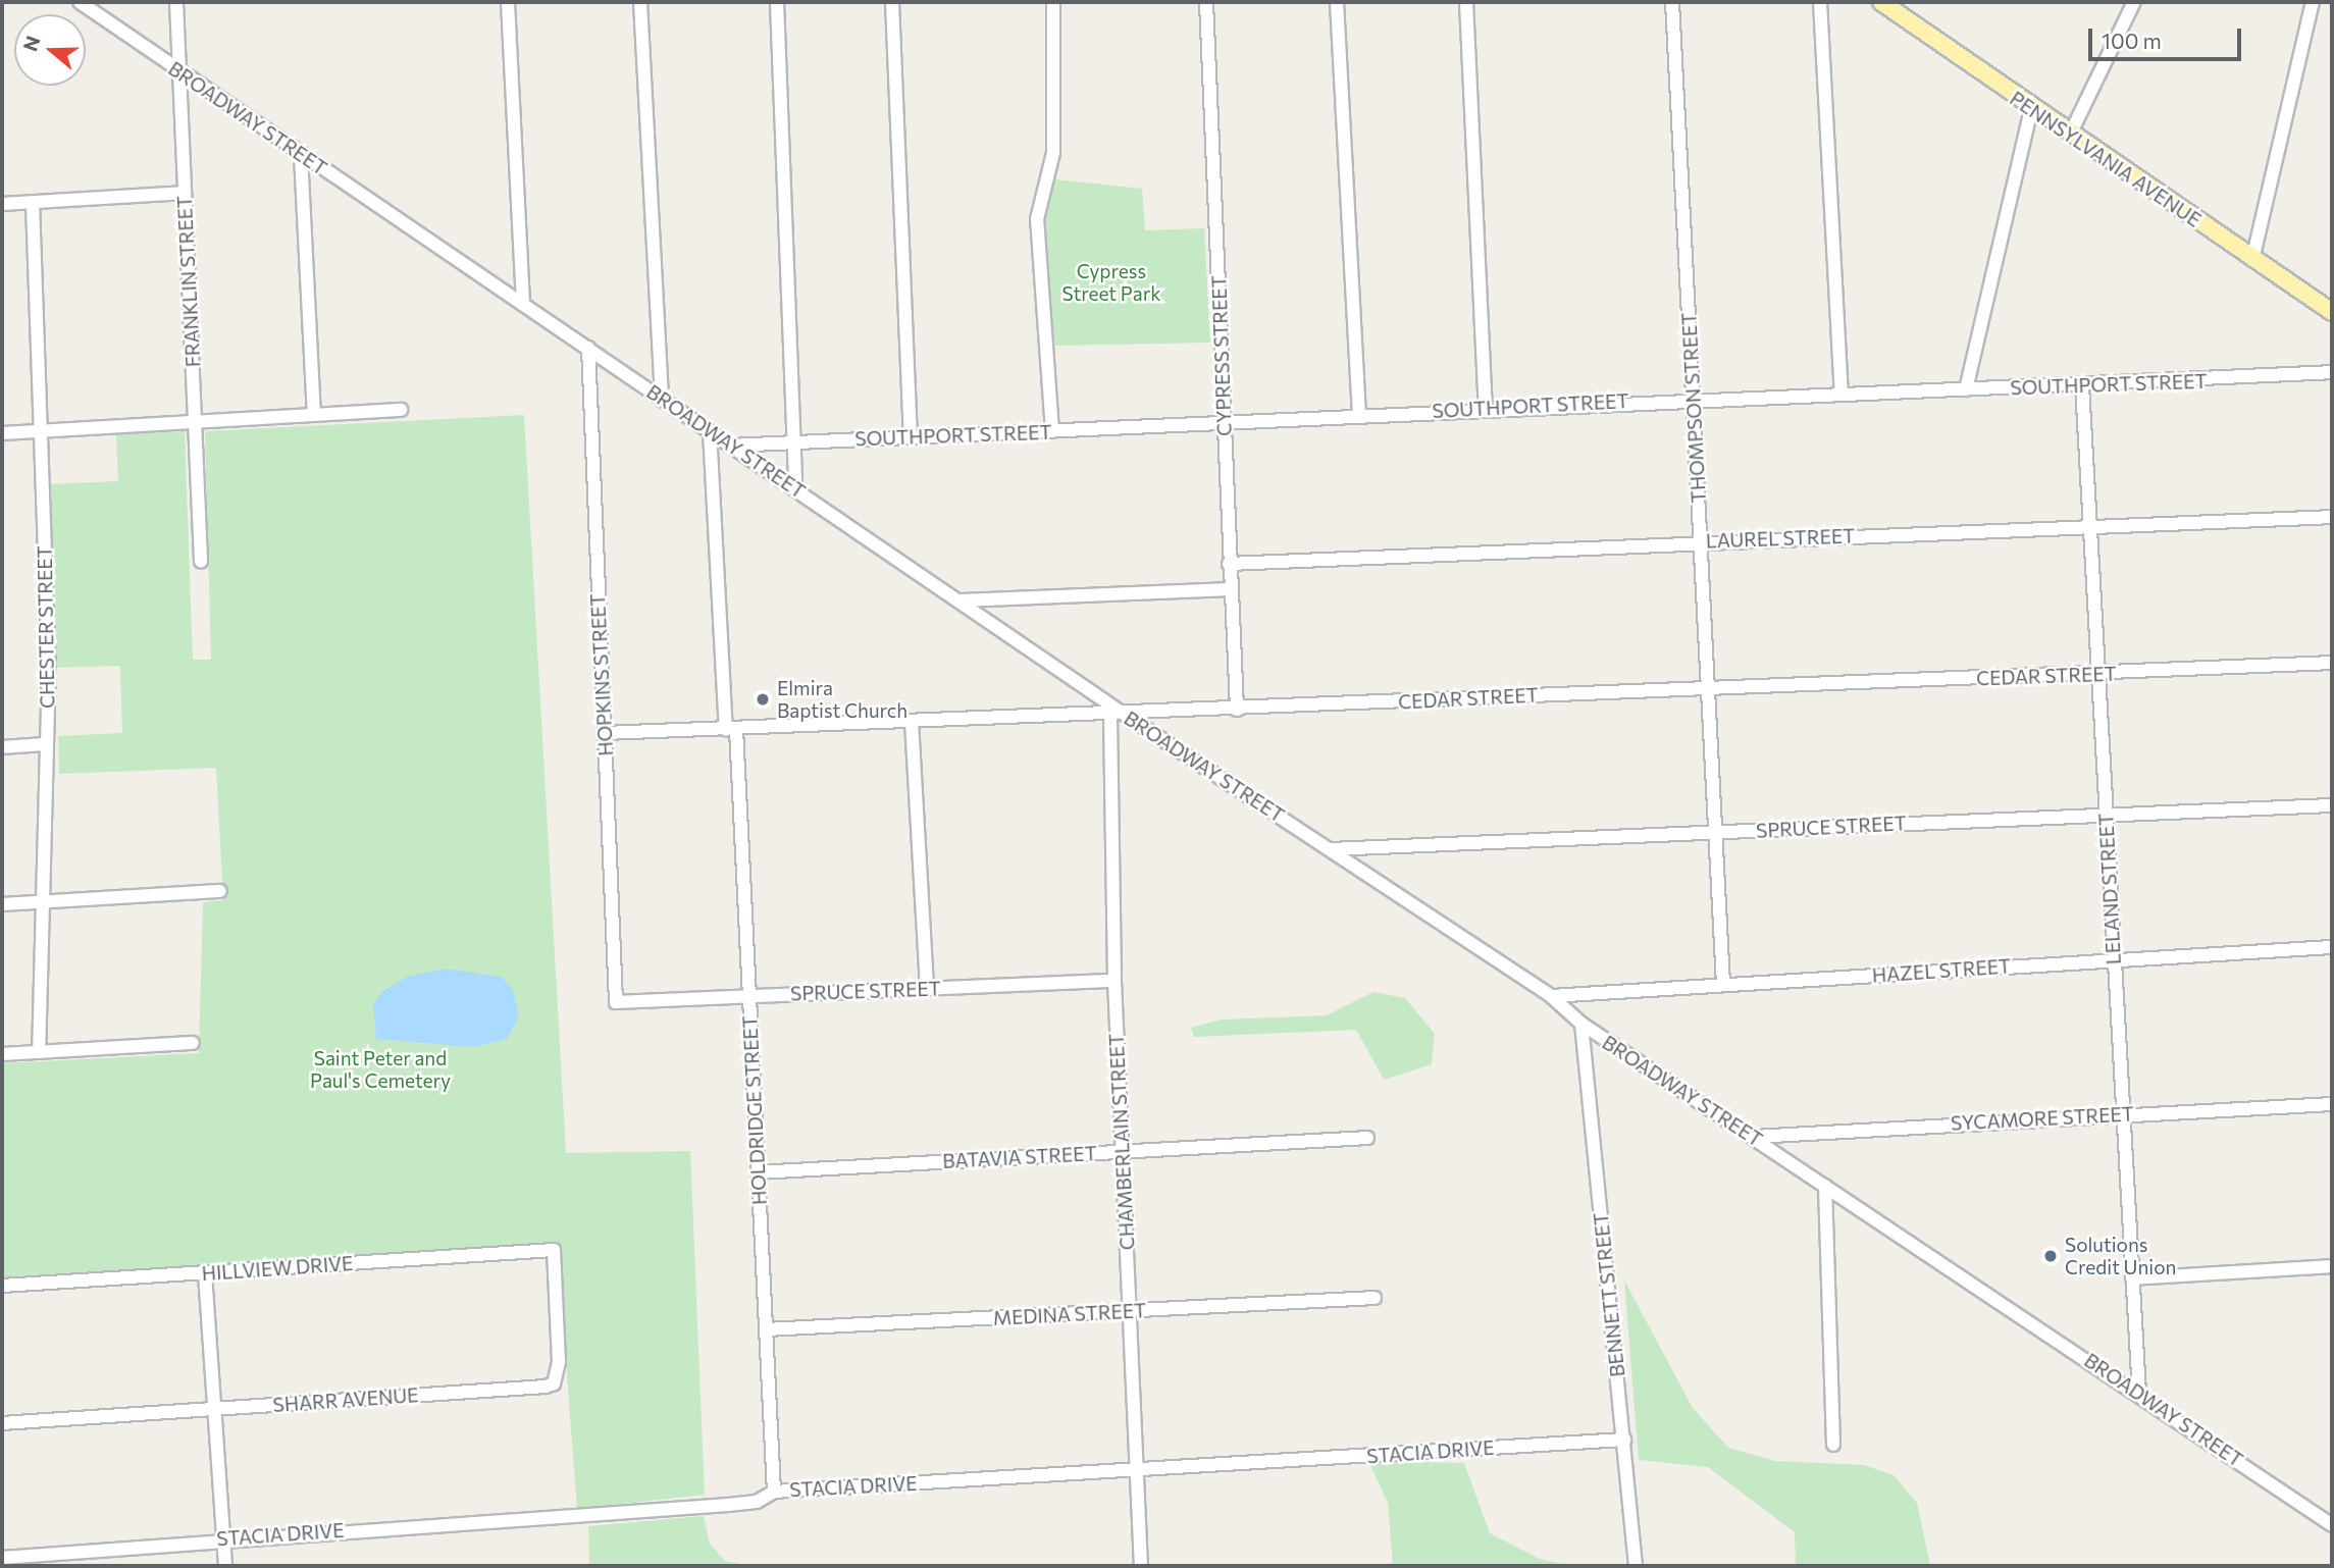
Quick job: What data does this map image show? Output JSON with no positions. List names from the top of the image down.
{
  "streets": {
    "main road": ["PENNSYLVANIA AVENUE"],
    "street": [
      "BROADWAY STREET",
      "FRANKLIN STREET",
      "CYPRESS STREET",
      "SOUTHPORT STREET",
      "THOMPSON STREET",
      "LAUREL STREET",
      "CHESTER STREET",
      "HOPKINS STREET",
      "CEDAR STREET",
      "SPRUCE STREET",
      "LELAND STREET",
      "HAZEL STREET",
      "HOLDRIDGE STREET",
      "SYCAMORE STREET",
      "CHAMBERLAIN STREET",
      "BATAVIA STREET",
      "HILLVIEW DRIVE",
      "BENNETT STREET",
      "MEDINA STREET",
      "SHARR AVENUE",
      "STACIA DRIVE"
    ]
  },
  "crossings": [
    ["BROADWAY STREET", "FRANKLIN STREET"],
    ["BROADWAY STREET", "SOUTHPORT STREET"],
    ["BROADWAY STREET", "HOPKINS STREET"],
    ["BROADWAY STREET", "CEDAR STREET"],
    ["BROADWAY STREET", "SPRUCE STREET"],
    ["BROADWAY STREET", "LELAND STREET"],
    ["BROADWAY STREET", "HAZEL STREET"],
    ["BROADWAY STREET", "HOLDRIDGE STREET"],
    ["BROADWAY STREET", "SYCAMORE STREET"],
    ["BROADWAY STREET", "BENNETT STREET"],
    ["CYPRESS STREET", "SOUTHPORT STREET"],
    ["CYPRESS STREET", "LAUREL STREET"],
    ["CYPRESS STREET", "CEDAR STREET"],
    ["SOUTHPORT STREET", "THOMPSON STREET"],
    ["SOUTHPORT STREET", "LELAND STREET"],
    ["THOMPSON STREET", "LAUREL STREET"],
    ["THOMPSON STREET", "CEDAR STREET"],
    ["THOMPSON STREET", "SPRUCE STREET"],
    ["THOMPSON STREET", "HAZEL STREET"],
    ["LAUREL STREET", "LELAND STREET"],
    ["HOPKINS STREET", "CEDAR STREET"],
    ["HOPKINS STREET", "SPRUCE STREET"],
    ["CEDAR STREET", "LELAND STREET"],
    ["CEDAR STREET", "HOLDRIDGE STREET"],
    ["CEDAR STREET", "CHAMBERLAIN STREET"],
    ["SPRUCE STREET", "LELAND STREET"],
    ["SPRUCE STREET", "HOLDRIDGE STREET"],
    ["SPRUCE STREET", "CHAMBERLAIN STREET"],
    ["LELAND STREET", "HAZEL STREET"],
    ["LELAND STREET", "SYCAMORE STREET"],
    ["HOLDRIDGE STREET", "BATAVIA STREET"],
    ["HOLDRIDGE STREET", "MEDINA STREET"],
    ["HOLDRIDGE STREET", "STACIA DRIVE"],
    ["CHAMBERLAIN STREET", "BATAVIA STREET"],
    ["CHAMBERLAIN STREET", "MEDINA STREET"],
    ["CHAMBERLAIN STREET", "STACIA DRIVE"],
    ["HILLVIEW DRIVE", "SHARR AVENUE"],
    ["BENNETT STREET", "STACIA DRIVE"]
  ],
  "parks": ["Cypress Street Park", "Saint Peter and Paul's Cemetery"],
  "places": ["Elmira Baptist Church", "Solutions Credit Union"],
  "scale_bar": "100 m",
  "north": "left"
}
